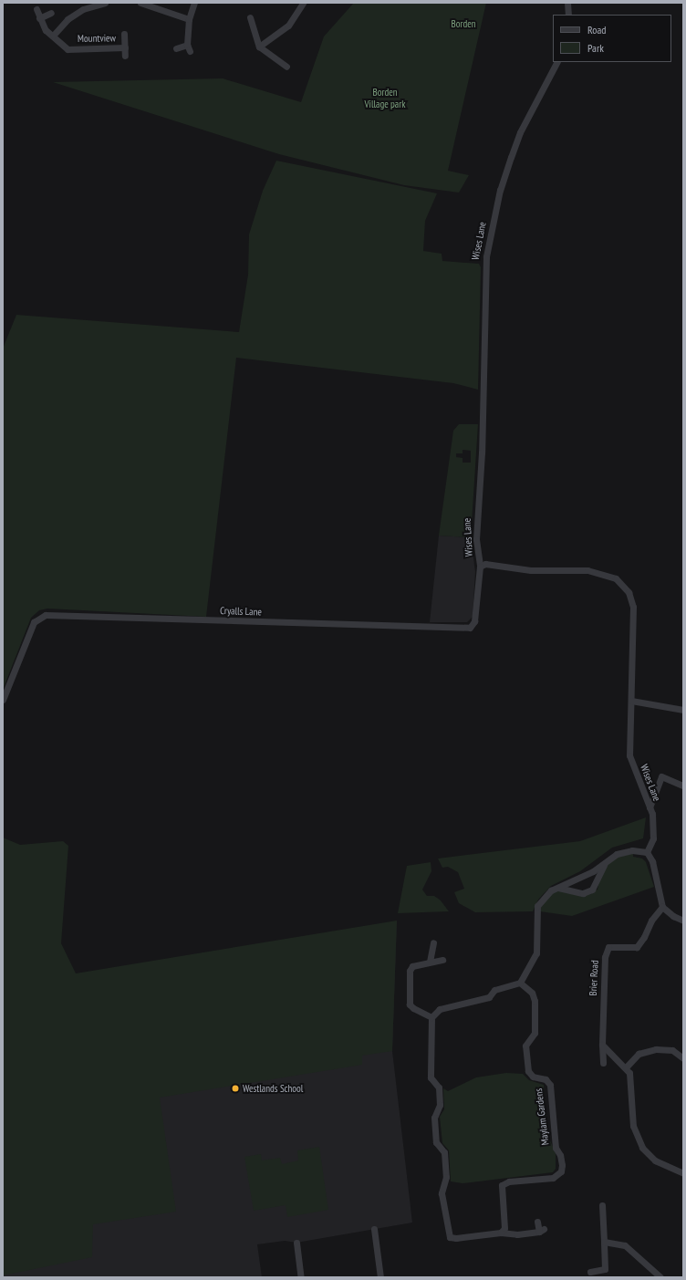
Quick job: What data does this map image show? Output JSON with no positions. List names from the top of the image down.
{
  "streets": {
    "street": [
      "Mountview",
      "Wises Lane",
      "Cryalls Lane",
      "Brier Road",
      "Maylam Gardens"
    ]
  },
  "crossings": [
    ["Wises Lane", "Cryalls Lane"]
  ],
  "parks": ["Borden", "Borden Village park"],
  "places": ["Westlands School"],
  "legend": ["Road", "Park"]
}
